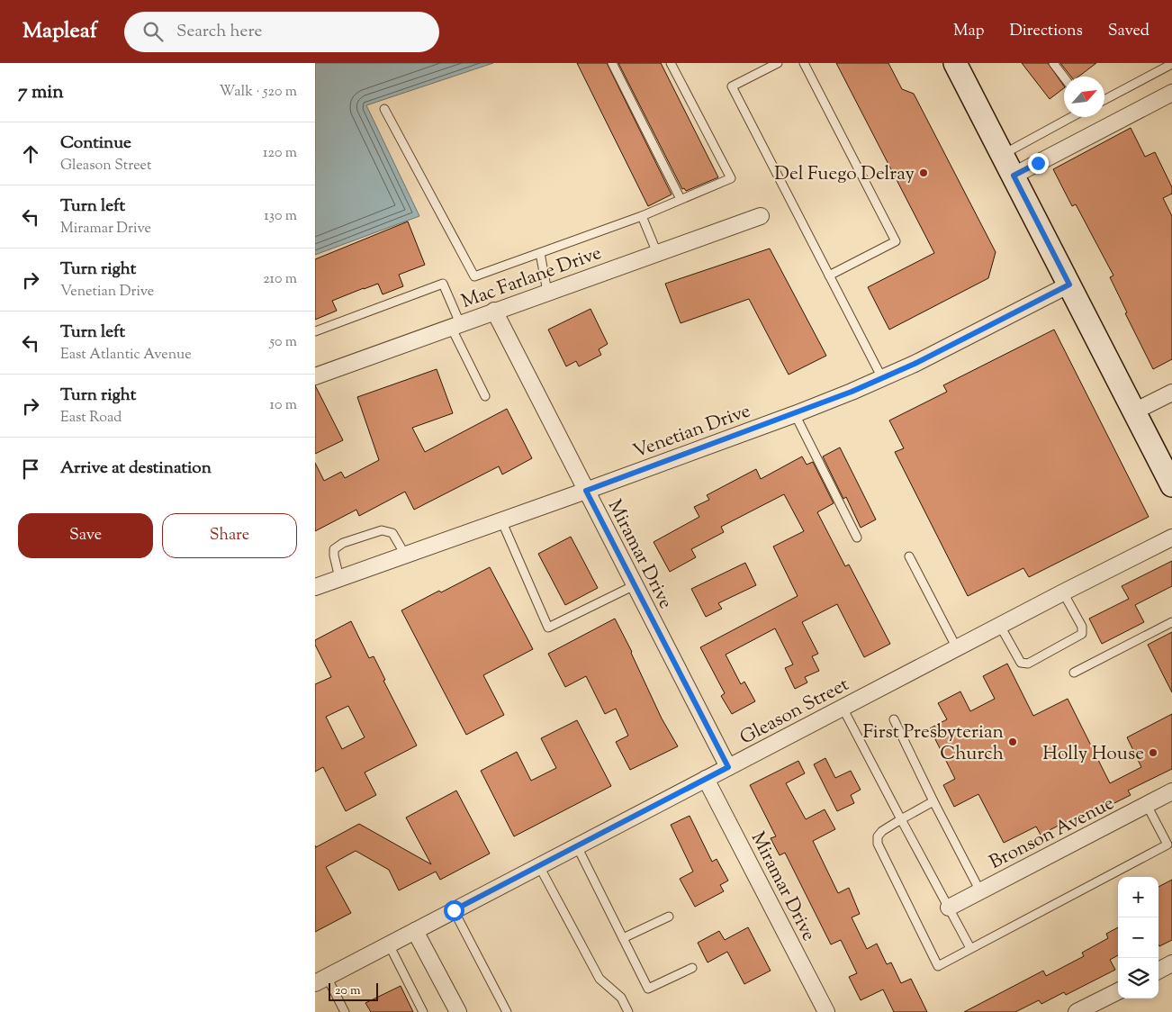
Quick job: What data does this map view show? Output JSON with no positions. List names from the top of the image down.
{
  "streets": {
    "street": [
      "Mac Farlane Drive",
      "Venetian Drive",
      "Miramar Drive",
      "Gleason Street",
      "Bronson Avenue"
    ]
  },
  "crossings": [
    ["Mac Farlane Drive", "Miramar Drive"],
    ["Venetian Drive", "Miramar Drive"],
    ["Miramar Drive", "Gleason Street"]
  ],
  "places": ["Del Fuego Delray", "First Presbyterian Church", "Holly House"],
  "scale_bar": "20 m",
  "north": "top right",
  "page": {
    "header": "Mapleaf",
    "search": "Search here",
    "nav": ["Map", "Directions", "Saved"],
    "heading": ["7 min", "Walk · 520 m"],
    "list": [
      ["Continue", "Gleason Street", "120 m"],
      ["Turn left", "Miramar Drive", "130 m"],
      ["Turn right", "Venetian Drive", "210 m"],
      ["Turn left", "East Atlantic Avenue", "50 m"],
      ["Turn right", "East Road", "10 m"],
      "Arrive at destination"
    ],
    "buttons": ["Save", "Share"],
    "map_buttons": ["+", "−"],
    "scale": "20 m"
  }
}
